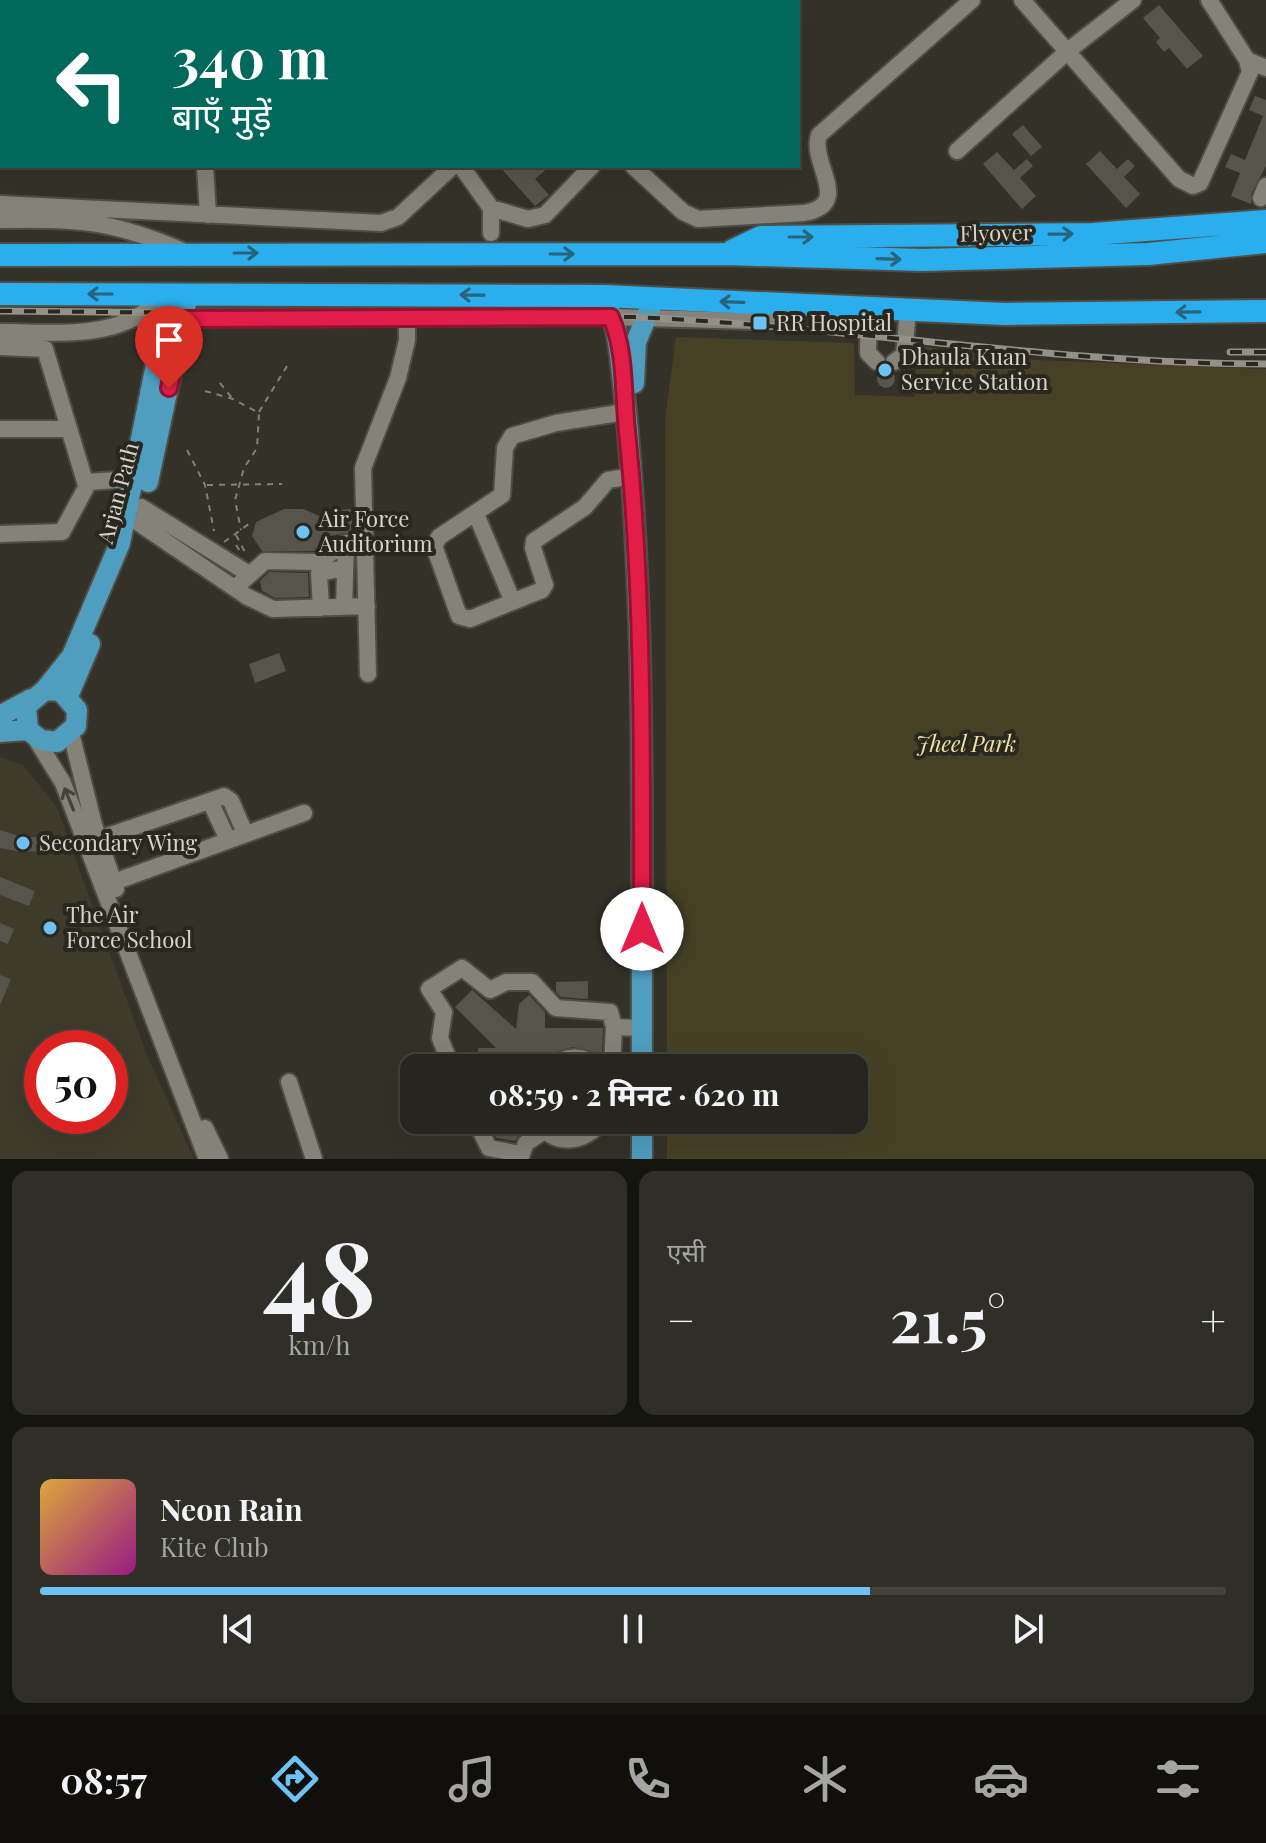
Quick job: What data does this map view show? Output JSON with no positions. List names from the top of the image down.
{
  "streets": {
    "highway": ["Flyover"],
    "main road": ["Arjan Path"]
  },
  "parks": ["Jheel Park"],
  "places": {
    "transit": ["RR Hospital"],
    "other": [
      "Dhaula Kuan Service Station",
      "Air Force Auditorium",
      "Secondary Wing",
      "The Air Force School"
    ]
  },
  "page": {
    "turn": ["340 m", "बाएँ मुड़ें"],
    "limit": "50",
    "trip": "08:59 · 2 मिनट · 620 m",
    "tile": [
      ["48", "km/h"],
      "एसी"
    ],
    "heat": ["−", "21.5°", "+"],
    "song": ["Neon Rain", "Kite Club"],
    "tabs": "08:57"
  }
}
